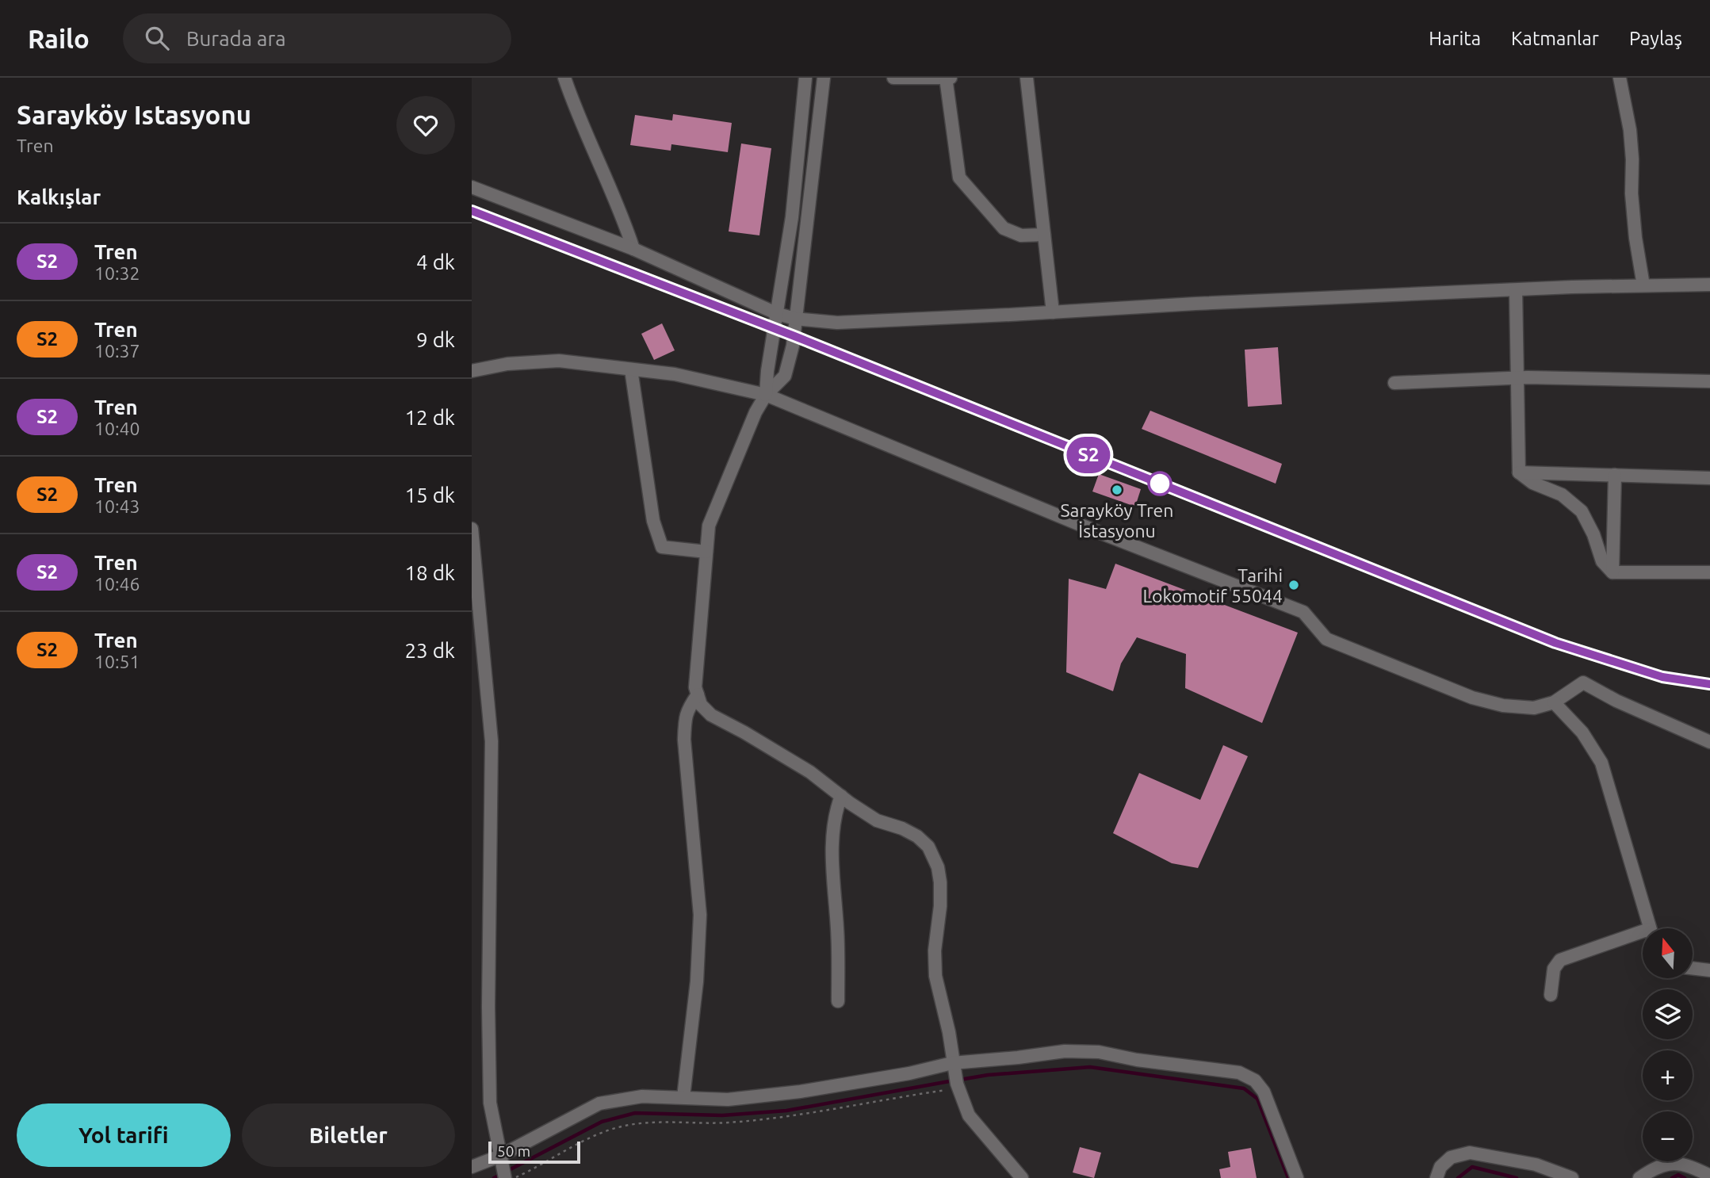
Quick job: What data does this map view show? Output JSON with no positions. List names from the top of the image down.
{
  "places": ["Sarayköy Tren İstasyonu", "Tarihi Lokomotif 55044"],
  "scale_bar": "50 m",
  "north": "top",
  "page": {
    "header": "Railo",
    "search": "Burada ara",
    "nav": ["Harita", "Katmanlar", "Paylaş"],
    "heading": [
      ["Sarayköy Istasyonu", "Tren"],
      "Kalkışlar"
    ],
    "on_map": "S2",
    "list": [
      {
        "mark": "S2",
        "name": "Tren",
        "note": "10:32",
        "value": "4 dk"
      },
      {
        "mark": "S2",
        "name": "Tren",
        "note": "10:37",
        "value": "9 dk"
      },
      {
        "mark": "S2",
        "name": "Tren",
        "note": "10:40",
        "value": "12 dk"
      },
      {
        "mark": "S2",
        "name": "Tren",
        "note": "10:43",
        "value": "15 dk"
      },
      {
        "mark": "S2",
        "name": "Tren",
        "note": "10:46",
        "value": "18 dk"
      },
      {
        "mark": "S2",
        "name": "Tren",
        "note": "10:51",
        "value": "23 dk"
      }
    ],
    "map_buttons": ["+", "−"],
    "buttons": ["Yol tarifi", "Biletler"],
    "scale": "50 m"
  }
}
